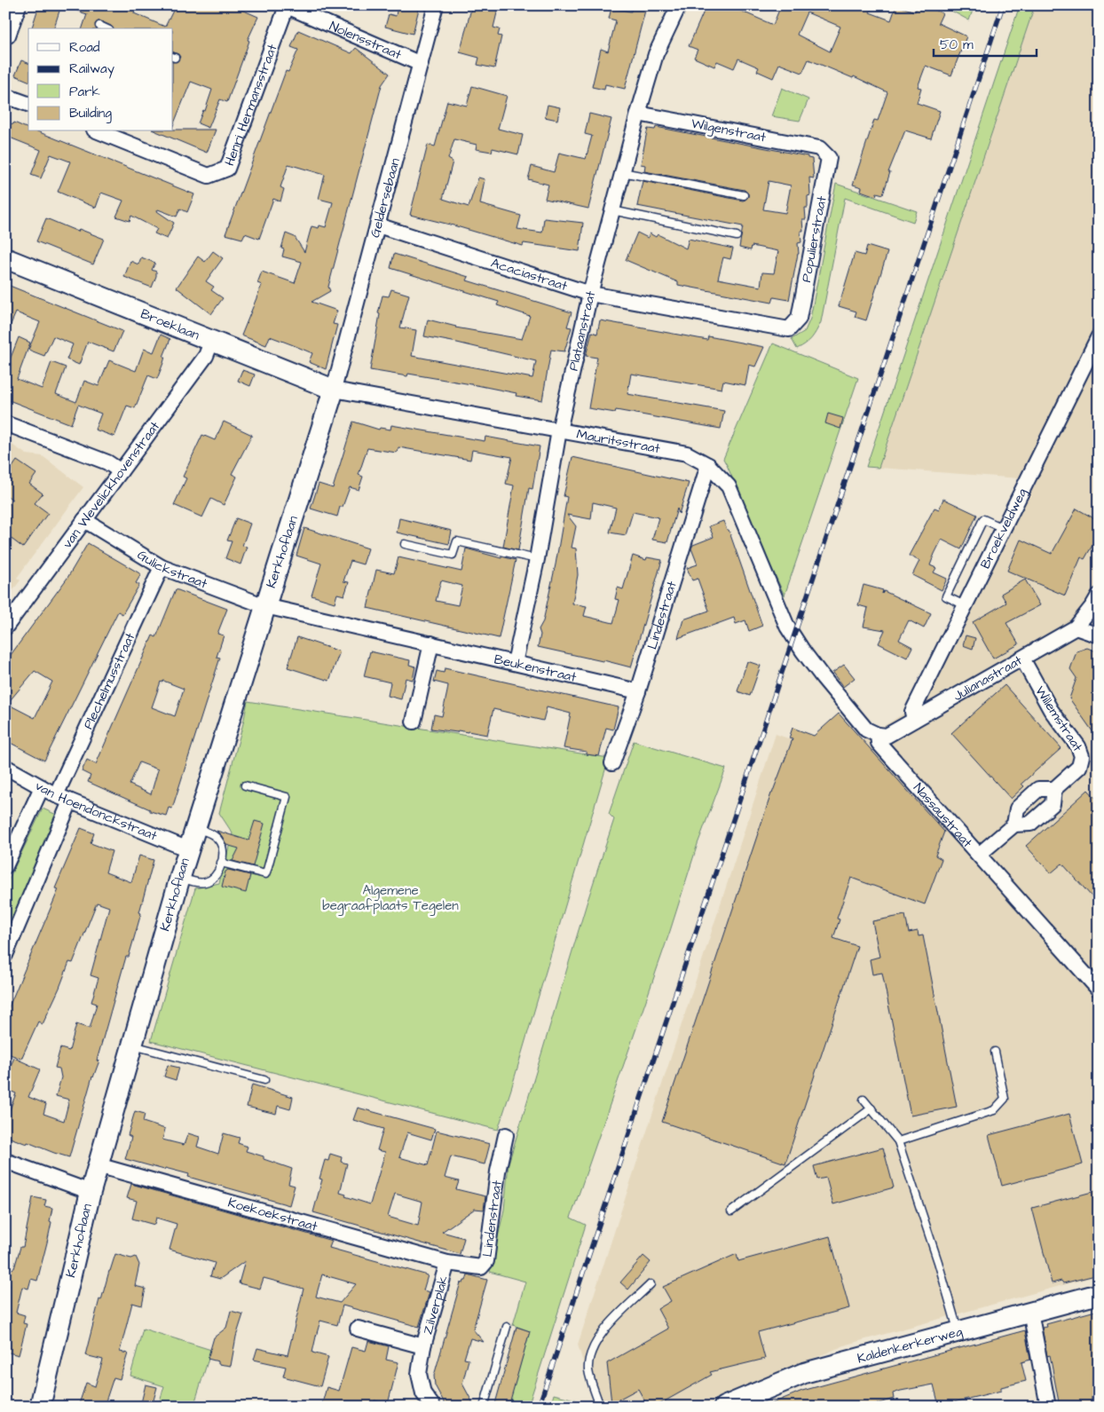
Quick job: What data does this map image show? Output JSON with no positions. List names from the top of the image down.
{
  "streets": {
    "street": [
      "Nolensstraat",
      "Henri Hermansstraat",
      "Wilgenstraat",
      "Geldersebaan",
      "Populierstraat",
      "Acaciastraat",
      "Broeklaan",
      "Plataanstraat",
      "Mauritsstraat",
      "van Wevelickhovenstraat",
      "Broekveldweg",
      "Kerkhoflaan",
      "Gulickstraat",
      "Lindestraat",
      "Beukenstraat",
      "Julianastraat",
      "Plechelmusstraat",
      "Willemstraat",
      "van Hoendonckstraat",
      "Nassaustraat",
      "Koekoekstraat",
      "Lindenstraat",
      "Zilverplak",
      "Kaldenkerkerweg"
    ]
  },
  "crossings": [
    ["Nolensstraat", "Henri Hermansstraat"],
    ["Nolensstraat", "Geldersebaan"],
    ["Wilgenstraat", "Populierstraat"],
    ["Wilgenstraat", "Plataanstraat"],
    ["Geldersebaan", "Acaciastraat"],
    ["Geldersebaan", "Broeklaan"],
    ["Geldersebaan", "Mauritsstraat"],
    ["Geldersebaan", "Kerkhoflaan"],
    ["Populierstraat", "Acaciastraat"],
    ["Acaciastraat", "Plataanstraat"],
    ["Broeklaan", "Mauritsstraat"],
    ["Broeklaan", "van Wevelickhovenstraat"],
    ["Broeklaan", "Kerkhoflaan"],
    ["Plataanstraat", "Mauritsstraat"],
    ["Plataanstraat", "Beukenstraat"],
    ["Mauritsstraat", "Kerkhoflaan"],
    ["Mauritsstraat", "Lindestraat"],
    ["Mauritsstraat", "Nassaustraat"],
    ["van Wevelickhovenstraat", "Gulickstraat"],
    ["Broekveldweg", "Julianastraat"],
    ["Kerkhoflaan", "Gulickstraat"],
    ["Kerkhoflaan", "Beukenstraat"],
    ["Kerkhoflaan", "van Hoendonckstraat"],
    ["Kerkhoflaan", "Koekoekstraat"],
    ["Gulickstraat", "Beukenstraat"],
    ["Gulickstraat", "Plechelmusstraat"],
    ["Lindestraat", "Beukenstraat"],
    ["Julianastraat", "Willemstraat"],
    ["Julianastraat", "Nassaustraat"],
    ["Plechelmusstraat", "van Hoendonckstraat"],
    ["Koekoekstraat", "Lindenstraat"],
    ["Koekoekstraat", "Zilverplak"],
    ["Lindenstraat", "Zilverplak"]
  ],
  "parks": ["Algemene begraafplaats Tegelen"],
  "legend": [
    "Road",
    "Railway",
    "Park",
    "Building"
  ],
  "scale_bar": "50 m"
}
